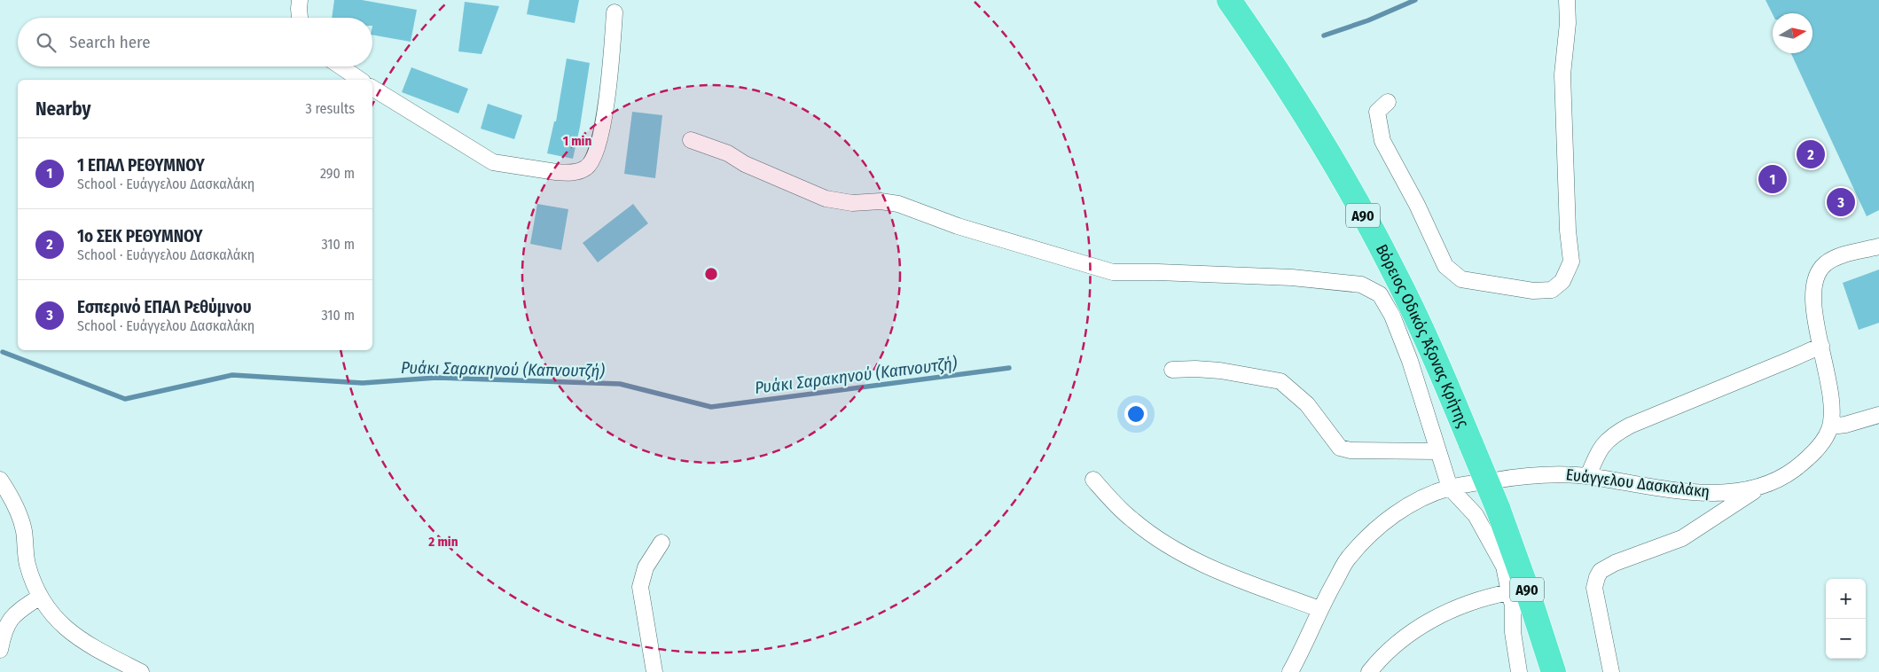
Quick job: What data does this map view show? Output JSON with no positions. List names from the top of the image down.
{
  "streets": {
    "highway": ["Α90", "Βόρειος Οδικός Άξονας Κρήτης"],
    "street": ["Ευάγγελου Δασκαλάκη"]
  },
  "water": ["Ρυάκι Σαρακηνού (Καπνουτζή)"],
  "north": "right",
  "page": {
    "search": "Search here",
    "heading": ["Nearby", "3 results"],
    "list": [
      {
        "mark": "1",
        "name": "1 ΕΠΑΛ ΡΕΘΥΜΝΟΥ",
        "note": "School · Ευάγγελου Δασκαλάκη",
        "value": "290 m"
      },
      {
        "mark": "2",
        "name": "1ο ΣΕΚ ΡΕΘΥΜΝΟΥ",
        "note": "School · Ευάγγελου Δασκαλάκη",
        "value": "310 m"
      },
      {
        "mark": "3",
        "name": "Εσπερινό ΕΠΑΛ Ρεθύμνου",
        "note": "School · Ευάγγελου Δασκαλάκη",
        "value": "310 m"
      }
    ],
    "pins": ["2", "1", "3"],
    "map_buttons": ["+", "−"]
  },
  "rings": ["1 min", "2 min"]
}
